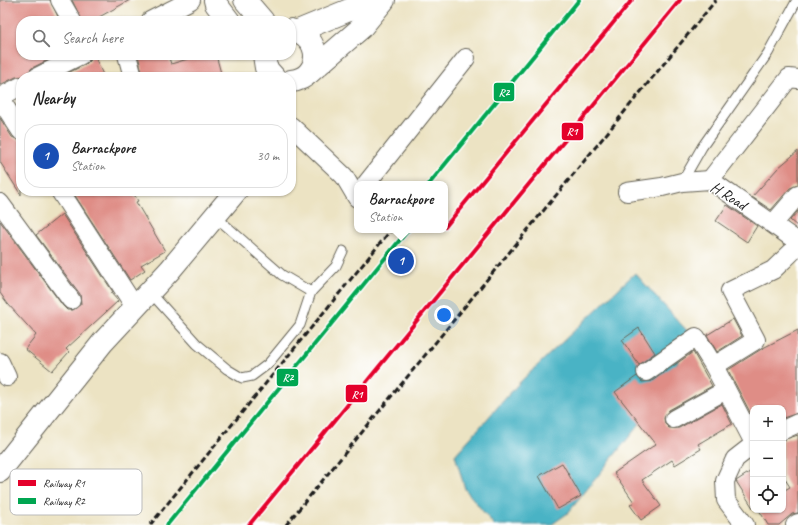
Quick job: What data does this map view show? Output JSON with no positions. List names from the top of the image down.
{
  "streets": {
    "street": ["H Road"]
  },
  "lines": ["rail line R1", "rail line R2"],
  "legend": ["Railway R1", "Railway R2"],
  "page": {
    "search": "Search here",
    "heading": "Nearby",
    "list": [
      {
        "mark": "1",
        "name": "Barrackpore",
        "note": "Station",
        "value": "30 m"
      }
    ],
    "popup": ["Barrackpore", "Station"],
    "pins": "1",
    "map_buttons": ["+", "−"]
  }
}
